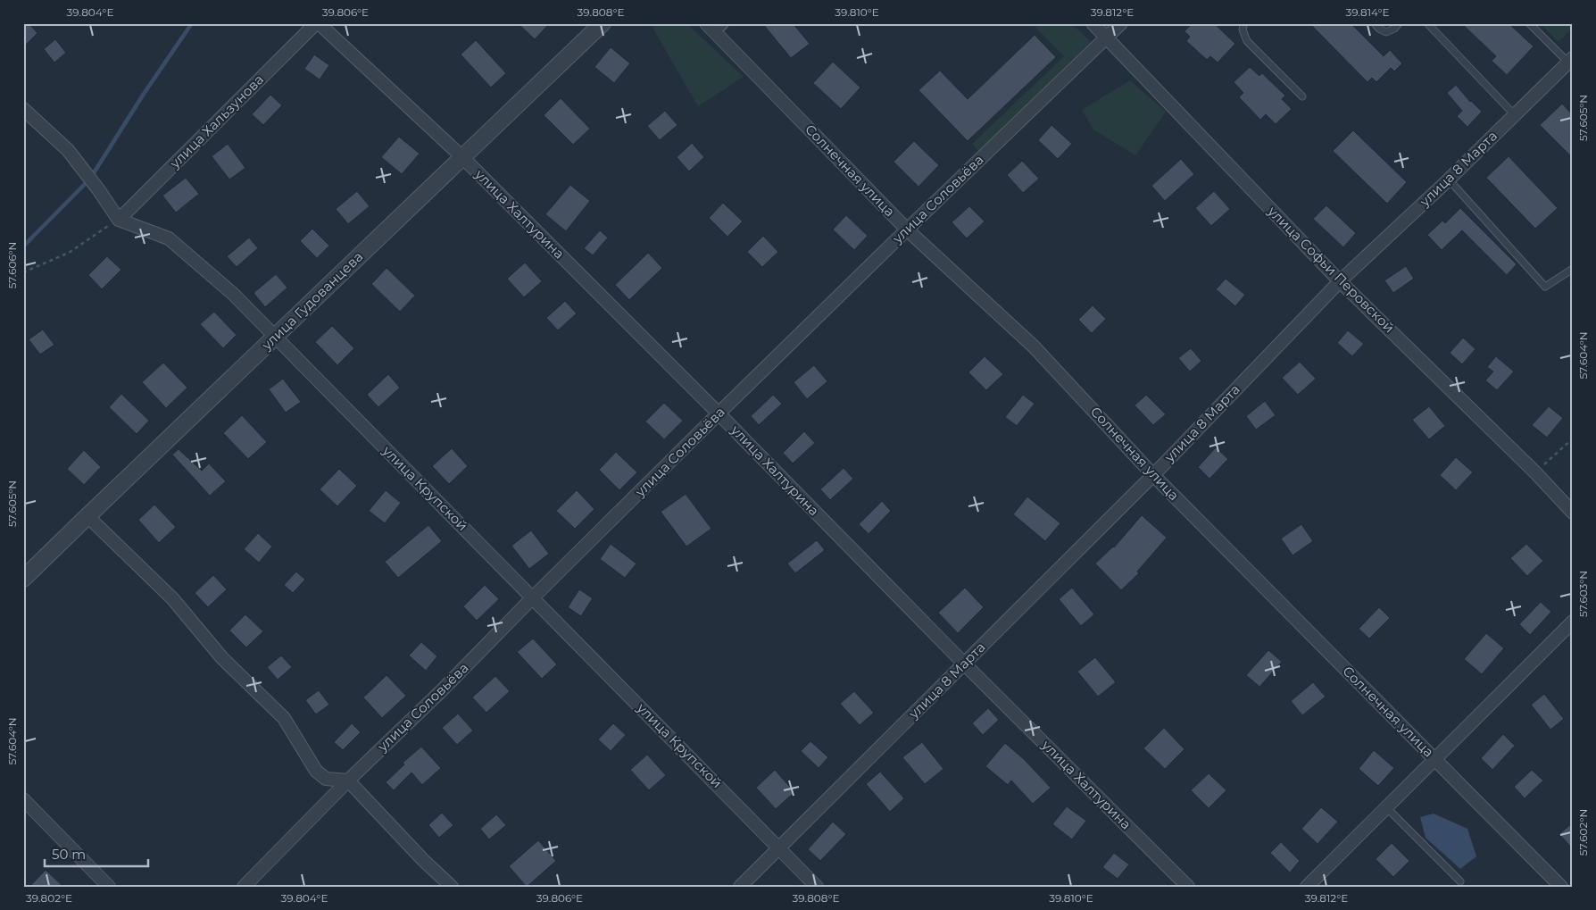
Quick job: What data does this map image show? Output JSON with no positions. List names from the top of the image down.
{
  "streets": {
    "street": [
      "улица Хальзунова",
      "улица 8 Марта",
      "Солнечная улица",
      "улица Соловьёва",
      "улица Халтурина",
      "улица Софьи Перовской",
      "улица Гудованцева",
      "улица Крупской"
    ]
  },
  "crossings": [
    ["улица Хальзунова", "улица Халтурина"],
    ["улица Хальзунова", "улица Крупской"],
    ["улица 8 Марта", "Солнечная улица"],
    ["улица 8 Марта", "улица Халтурина"],
    ["улица 8 Марта", "улица Софьи Перовской"],
    ["улица 8 Марта", "улица Крупской"],
    ["Солнечная улица", "улица Соловьёва"],
    ["улица Соловьёва", "улица Халтурина"],
    ["улица Соловьёва", "улица Софьи Перовской"],
    ["улица Соловьёва", "улица Крупской"],
    ["улица Халтурина", "улица Гудованцева"],
    ["улица Гудованцева", "улица Крупской"]
  ],
  "scale_bar": "50 m",
  "coordinates": [
    "39.804°E",
    "39.806°E",
    "39.808°E",
    "39.810°E",
    "39.812°E",
    "39.814°E",
    "57.605°N",
    "57.606°N",
    "57.604°N",
    "57.603°N",
    "57.602°N",
    "39.802°E"
  ]
}
